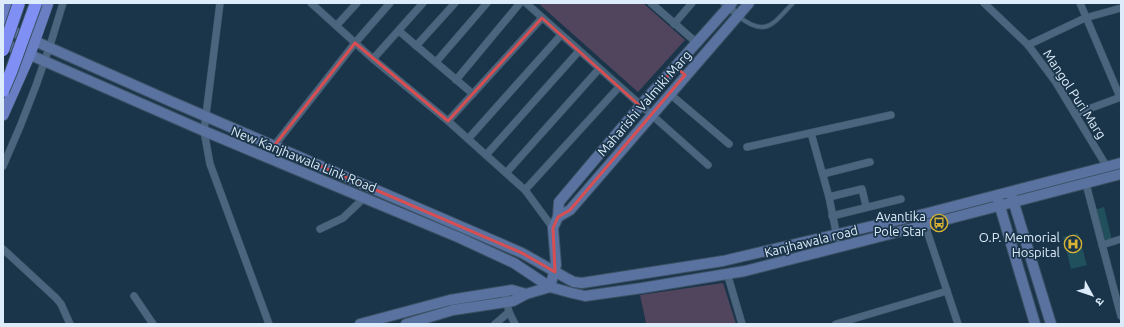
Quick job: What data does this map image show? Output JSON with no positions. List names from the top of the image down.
{
  "streets": {
    "main road": ["Maharishi Valmiki Marg", "New Kanjhawala Link Road", "Kanjhawala road"],
    "street": ["Mangol Puri Marg"]
  },
  "crossings": [
    ["Mangol Puri Marg", "Kanjhawala road"],
    ["Maharishi Valmiki Marg", "New Kanjhawala Link Road"],
    ["Maharishi Valmiki Marg", "Kanjhawala road"],
    ["New Kanjhawala Link Road", "Kanjhawala road"]
  ],
  "places": {
    "bus stop": ["Avantika Pole Star"],
    "hospital": ["O.P. Memorial Hospital"]
  },
  "north": "bottom right"
}
